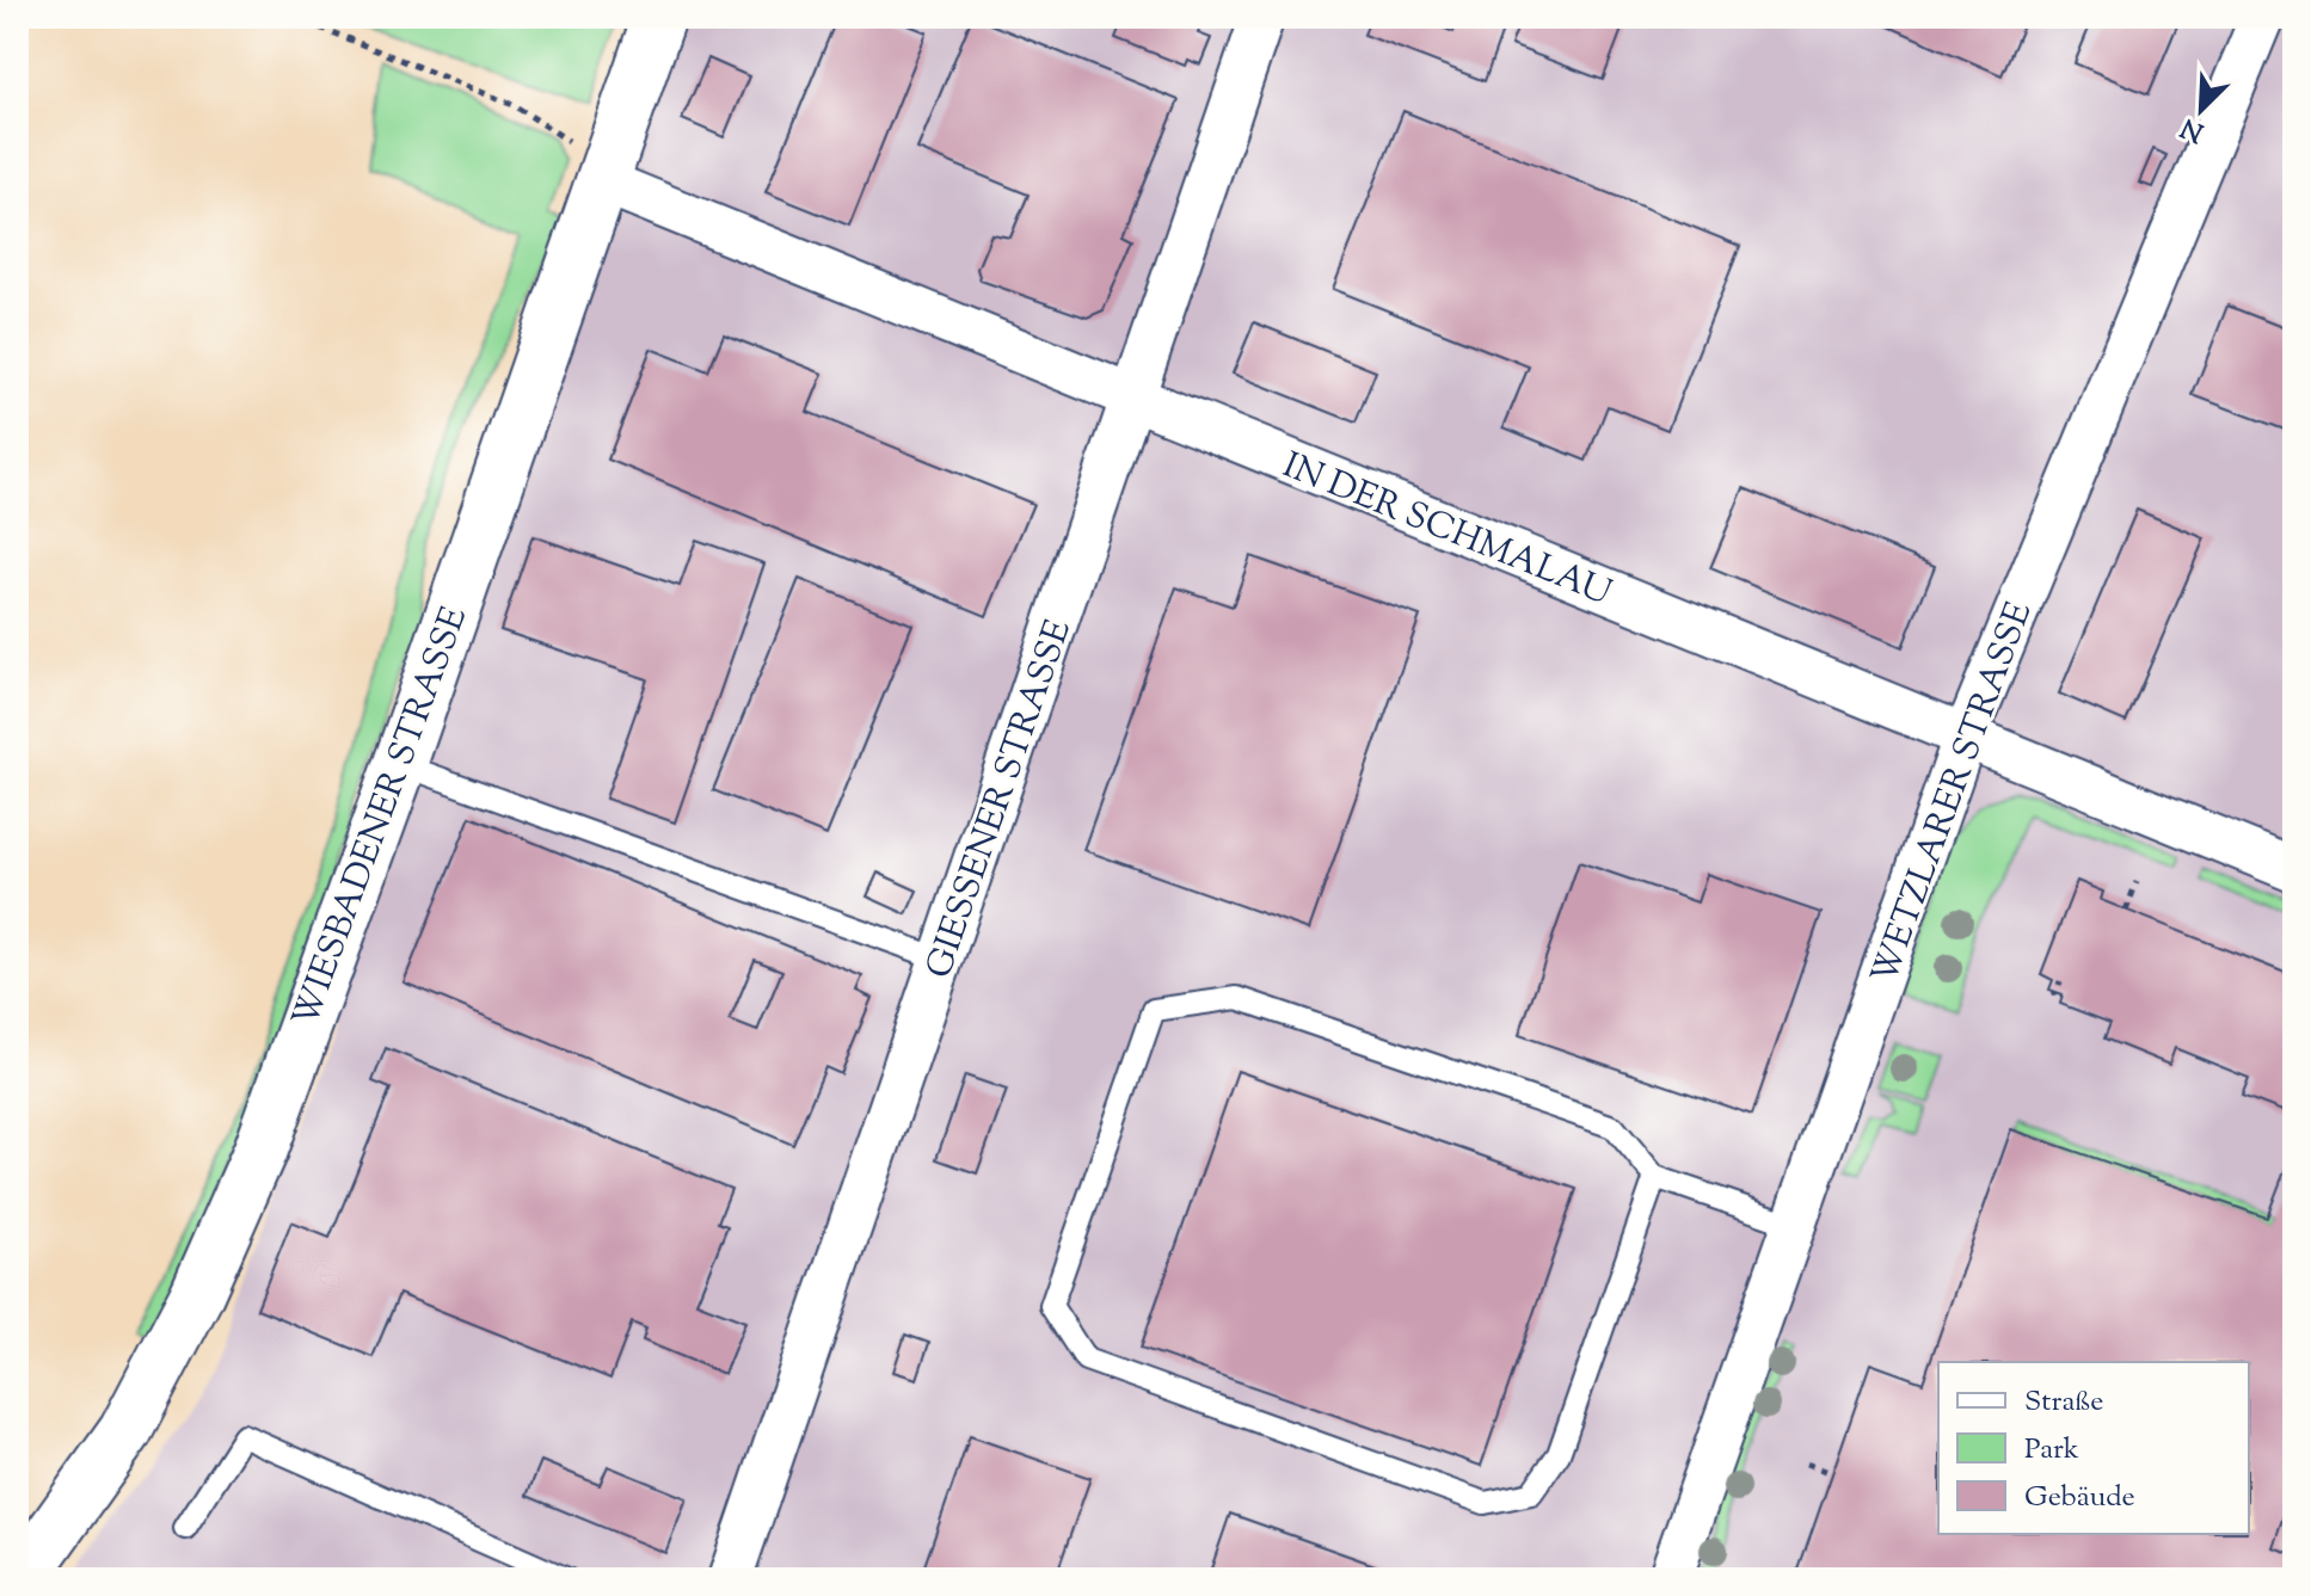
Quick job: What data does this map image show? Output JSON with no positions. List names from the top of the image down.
{
  "streets": {
    "main road": ["WIESBADENER STRASSE"],
    "street": ["IN DER SCHMALAU", "WETZLARER STRASSE", "GIESSENER STRASSE"]
  },
  "crossings": [
    ["IN DER SCHMALAU", "WETZLARER STRASSE"],
    ["IN DER SCHMALAU", "GIESSENER STRASSE"],
    ["IN DER SCHMALAU", "WIESBADENER STRASSE"]
  ],
  "legend": ["Straße", "Park", "Gebäude"],
  "north": "bottom left"
}
